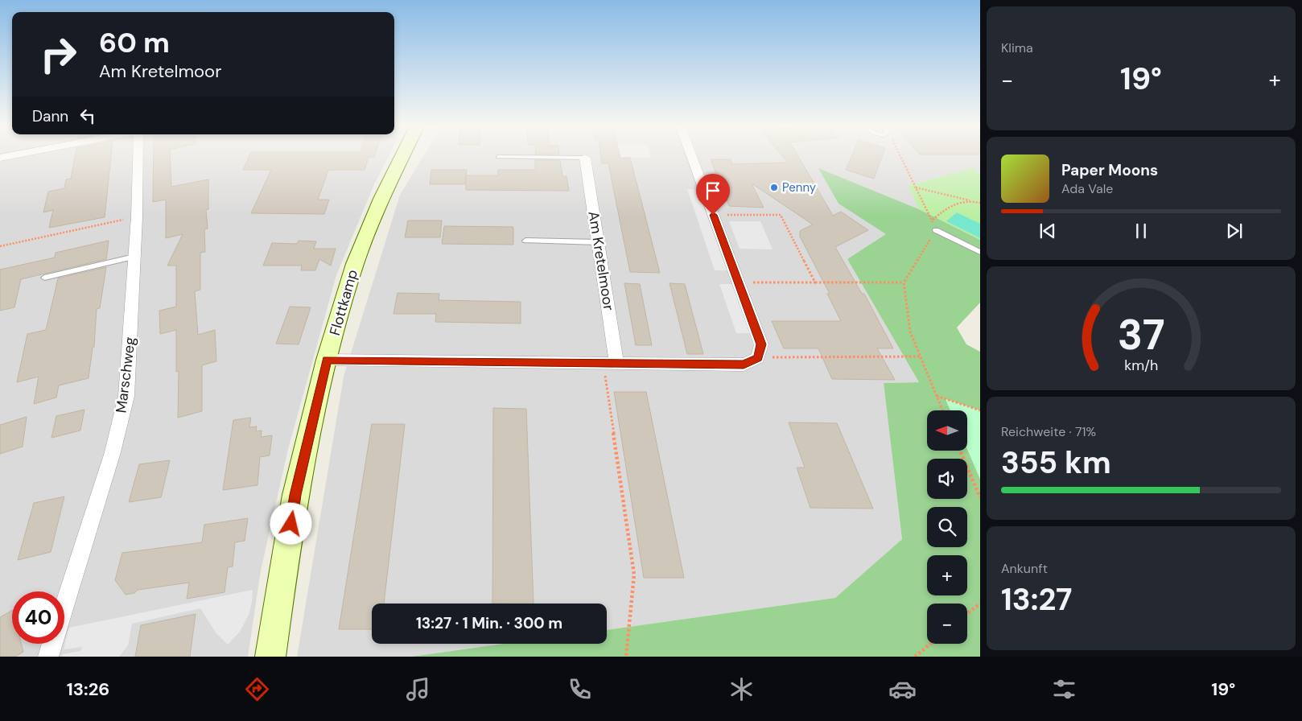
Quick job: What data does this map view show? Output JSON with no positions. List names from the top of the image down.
{
  "streets": {
    "street": ["Am Kretelmoor", "Flottkamp", "Marschweg"]
  },
  "places": ["Penny"],
  "north": "left",
  "page": {
    "tile": [
      "Klima",
      ["Reichweite · 71%", "355 km"],
      ["Ankunft", "13:27"]
    ],
    "turn": ["60 m", "Am Kretelmoor"],
    "heat": ["−", "19°", "+"],
    "then": "Dann",
    "song": ["Paper Moons", "Ada Vale"],
    "map_buttons": ["+", "−"],
    "limit": "40",
    "trip": "13:27 · 1 Min. · 300 m",
    "tabs": ["13:26", "19°"],
    "gauge": ["37", "km/h"]
  }
}
